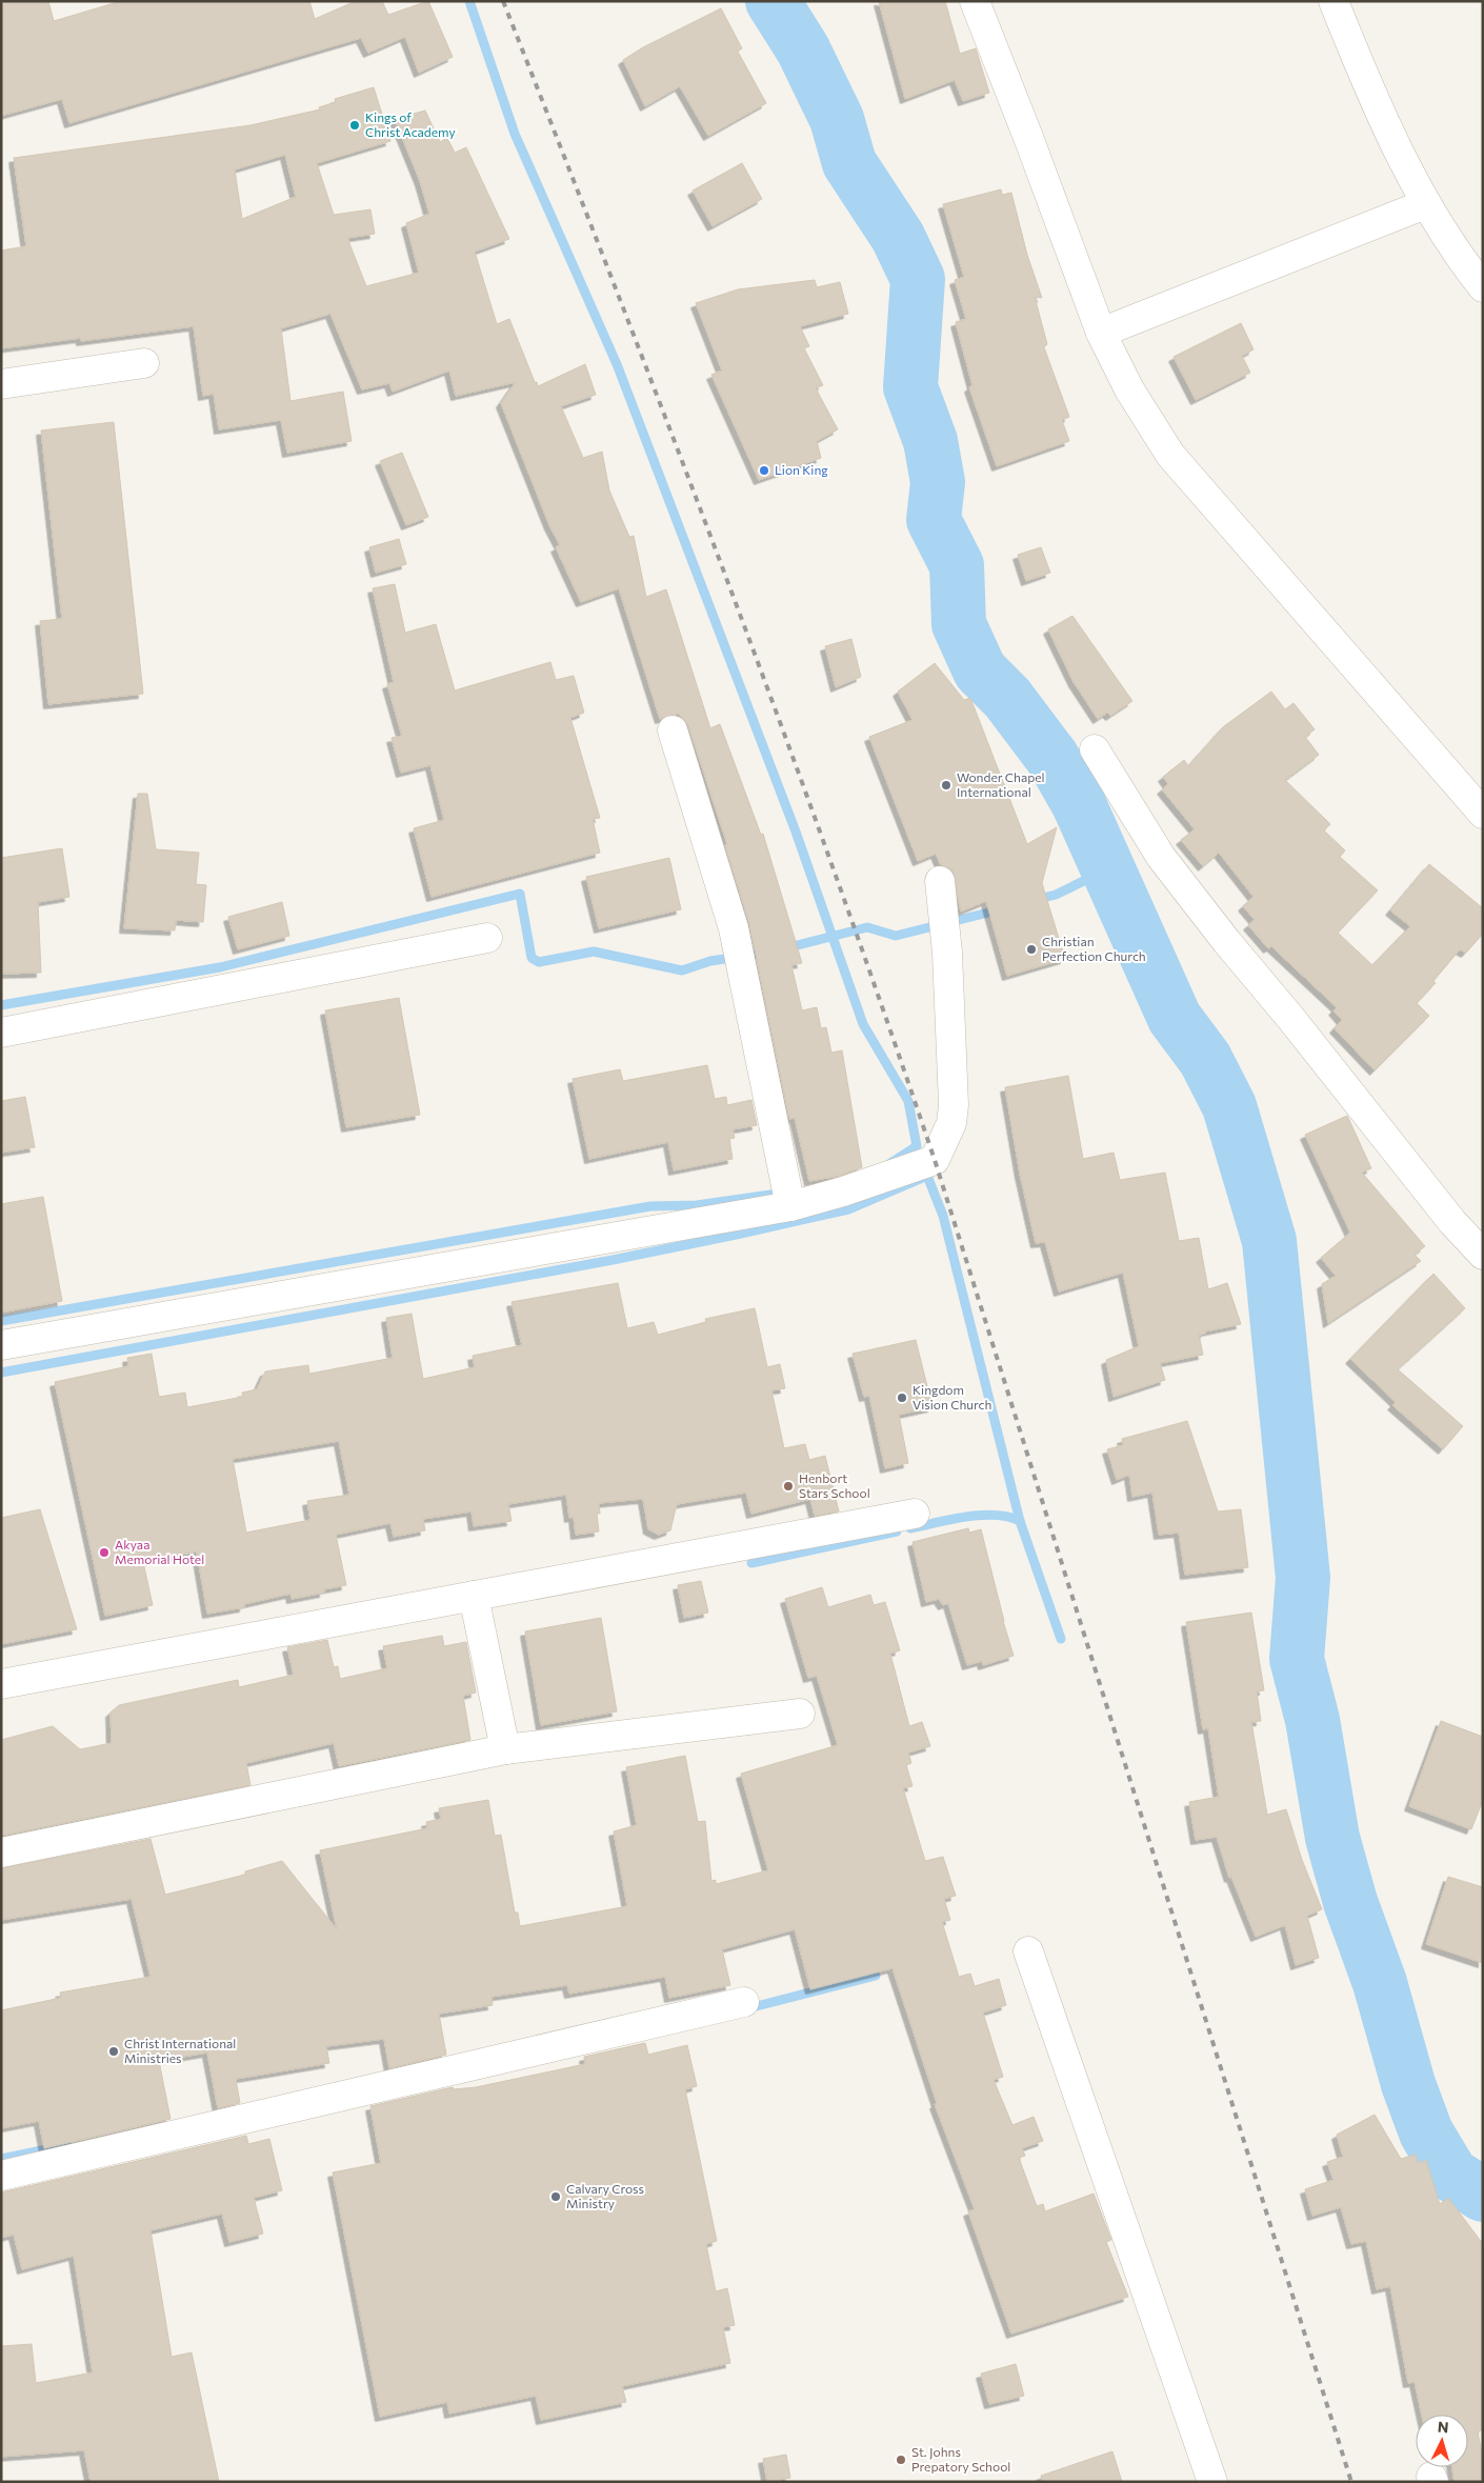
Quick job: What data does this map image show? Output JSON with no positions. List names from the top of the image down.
{
  "places": [
    "Kings of Christ Academy",
    "Lion King",
    "Wonder Chapel International",
    "Christian Perfection Church",
    "Kingdom Vision Church",
    "Henbort Stars School",
    "Akyaa Memorial Hotel",
    "Christ International Ministries",
    "Calvary Cross Ministry",
    "St. Johns Prepatory School"
  ],
  "north": "top"
}
